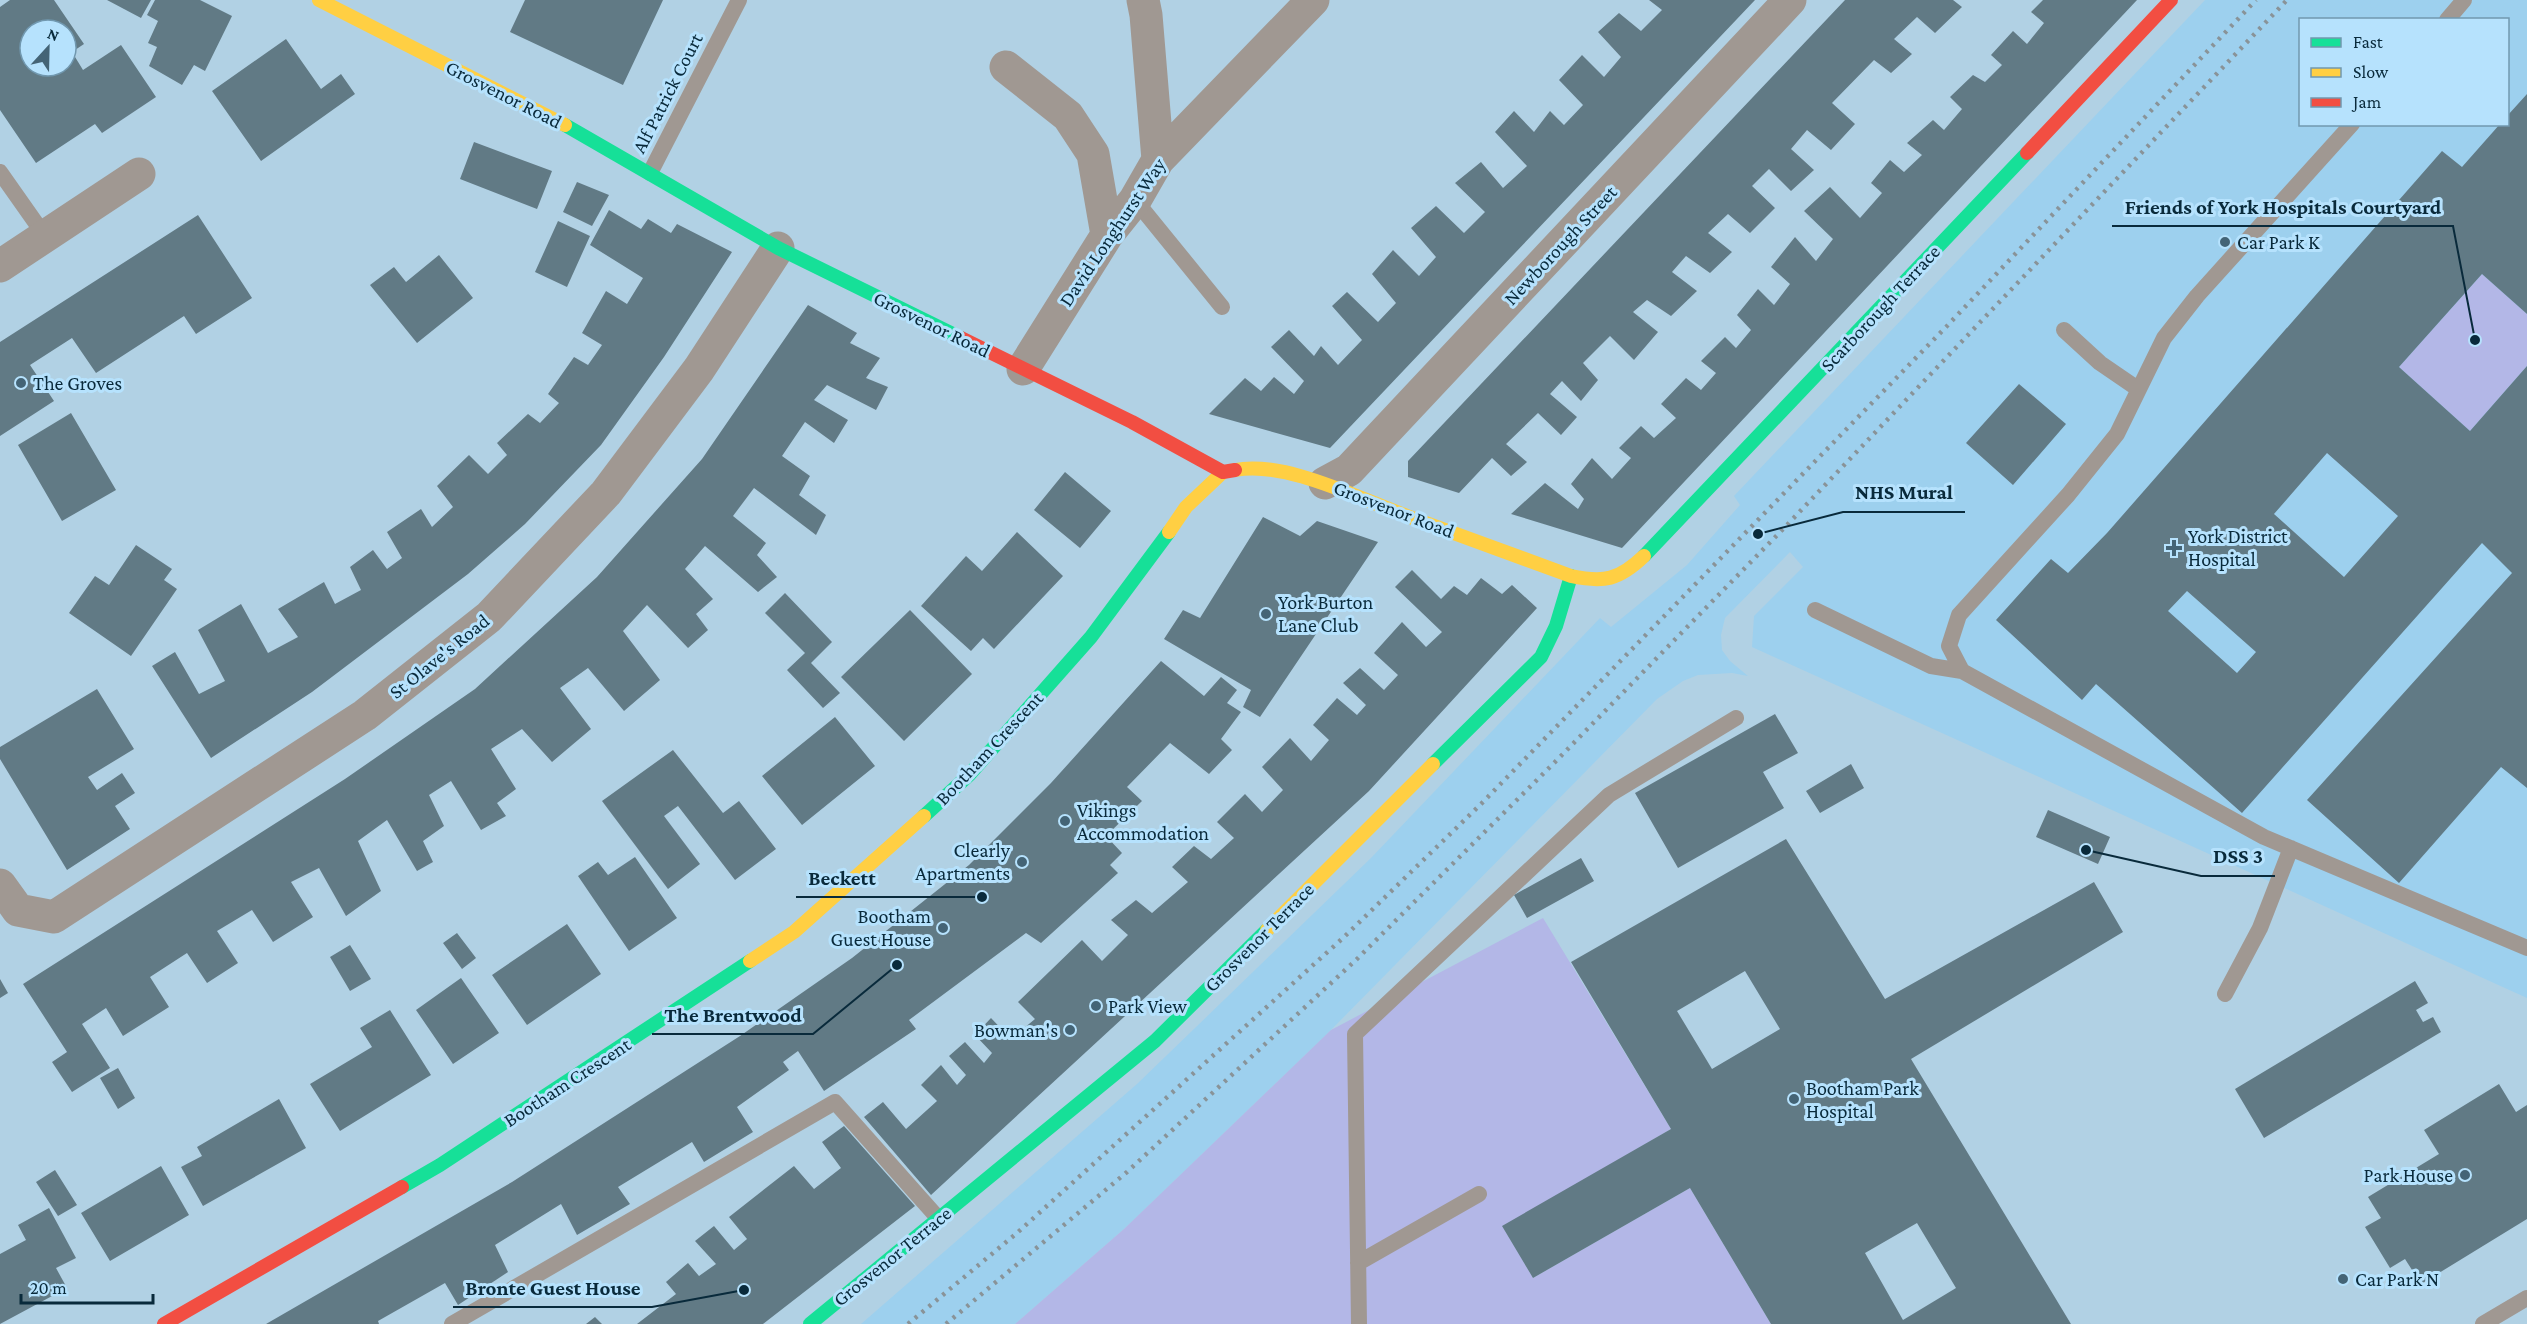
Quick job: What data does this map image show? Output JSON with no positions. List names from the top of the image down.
{
  "streets": {
    "street": [
      "Grosvenor Road",
      "David Longhurst Way",
      "Newborough Street",
      "Scarborough Terrace",
      "St Olave's Road",
      "Bootham Crescent",
      "Grosvenor Terrace"
    ],
    "lane": ["Alf Patrick Court"]
  },
  "crossings": [
    ["Alf Patrick Court", "Grosvenor Road"],
    ["Grosvenor Road", "David Longhurst Way"],
    ["Grosvenor Road", "Newborough Street"],
    ["Grosvenor Road", "Scarborough Terrace"],
    ["Grosvenor Road", "St Olave's Road"],
    ["Grosvenor Road", "Bootham Crescent"],
    ["Grosvenor Road", "Grosvenor Terrace"],
    ["Scarborough Terrace", "Grosvenor Terrace"]
  ],
  "places": {
    "other": [
      "Car Park K",
      "Friends of York Hospitals Courtyard",
      "The Groves",
      "NHS Mural",
      "York Burton Lane Club",
      "Vikings Accommodation",
      "DSS 3",
      "Clearly Apartments",
      "Beckett",
      "Bootham Guest House",
      "The Brentwood",
      "Park View",
      "Bowman's",
      "Bootham Park Hospital",
      "Park House",
      "Car Park N",
      "Bronte Guest House"
    ],
    "health": ["York District Hospital"]
  },
  "legend": ["Fast", "Slow", "Jam"],
  "scale_bar": "20 m",
  "north": "top"
}
